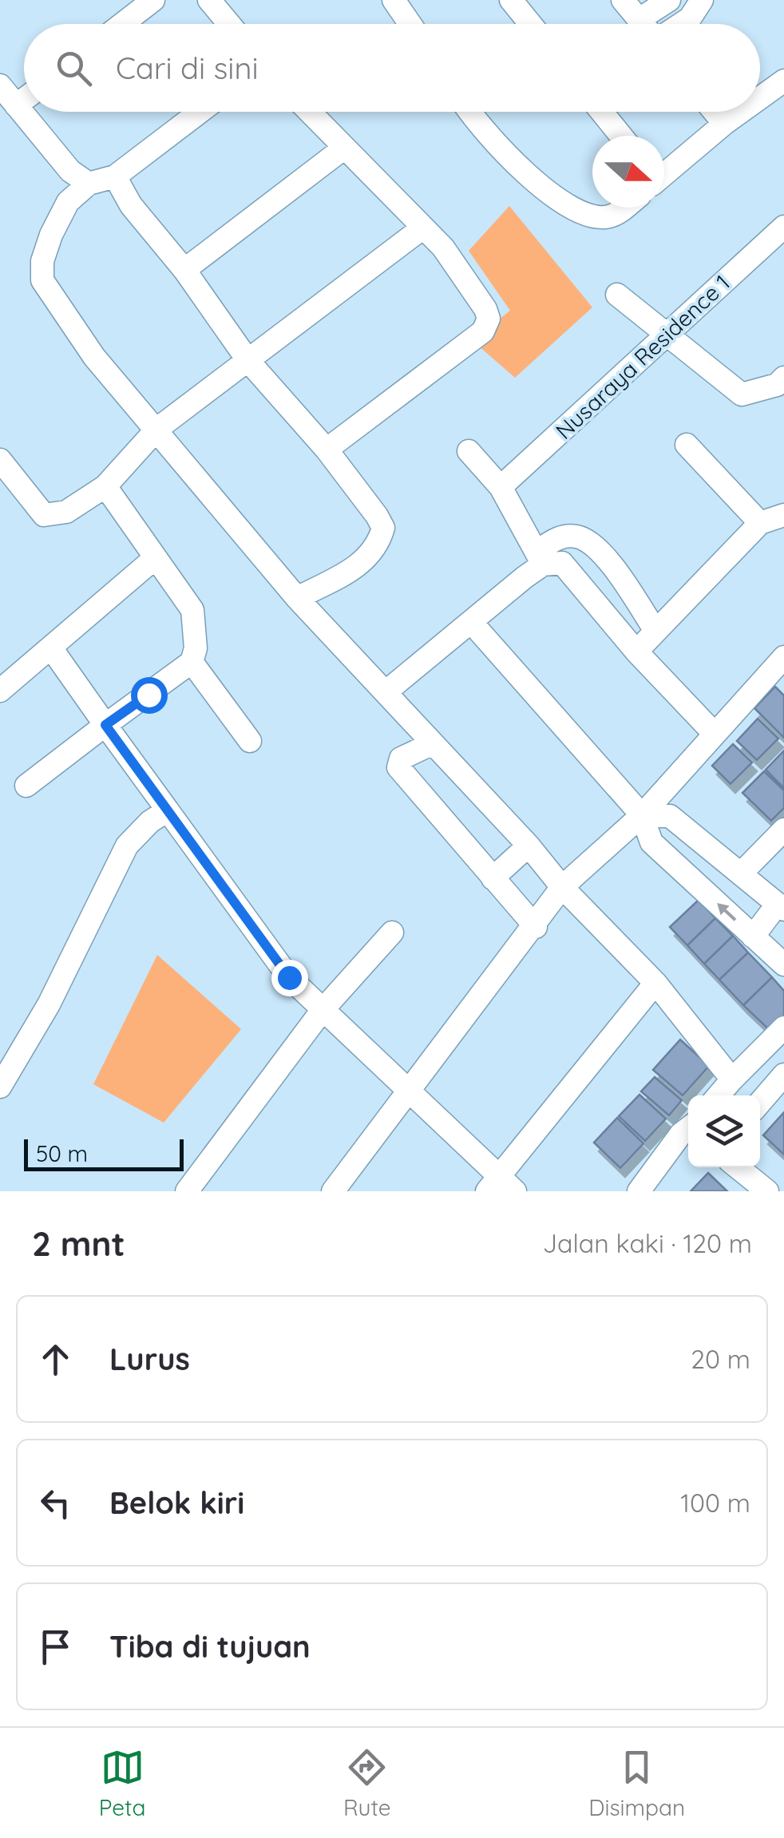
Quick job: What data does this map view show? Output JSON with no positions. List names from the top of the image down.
{
  "streets": {
    "street": ["Nusaraya Residence 1"]
  },
  "scale_bar": "50 m",
  "north": "right",
  "page": {
    "search": "Cari di sini",
    "scale": "50 m",
    "heading": ["2 mnt", "Jalan kaki · 120 m"],
    "list": [
      ["Lurus", "20 m"],
      ["Belok kiri", "100 m"],
      "Tiba di tujuan"
    ],
    "nav": ["Peta", "Rute", "Disimpan"]
  }
}
